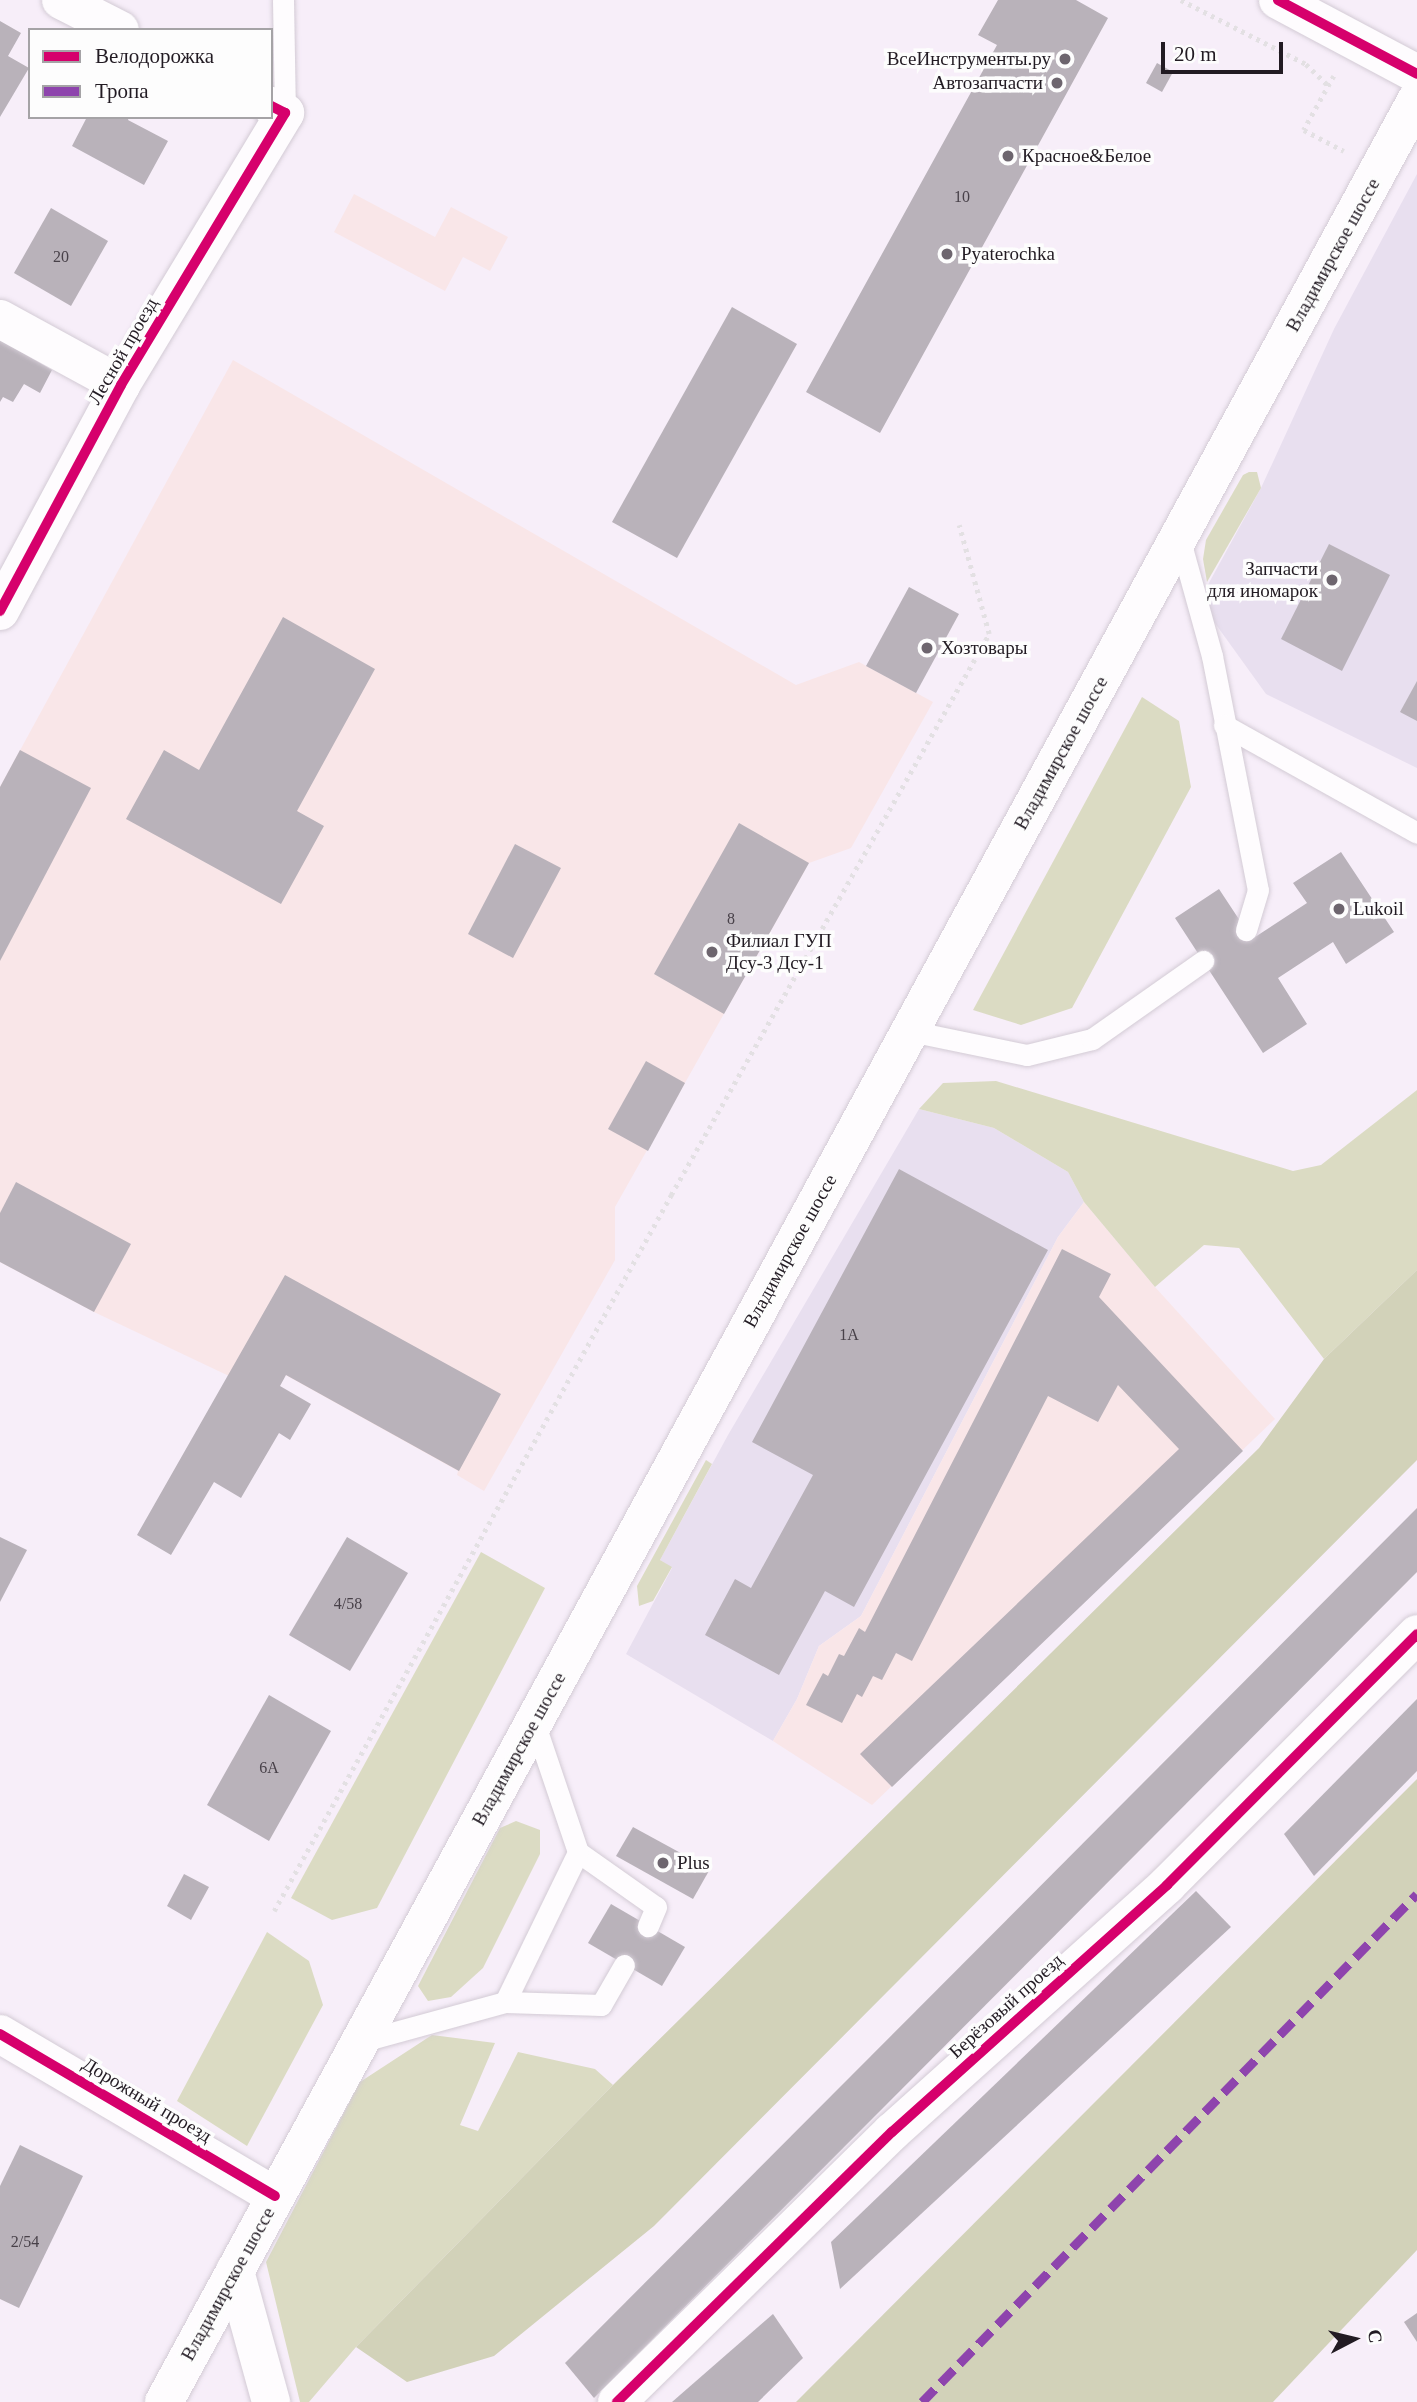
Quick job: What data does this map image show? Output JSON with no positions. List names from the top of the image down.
{
  "streets": {
    "main road": [
      "Владимирское шоссе",
      "Лесной проезд",
      "Берёзовый проезд",
      "Дорожный проезд"
    ]
  },
  "crossings": [
    ["Владимирское шоссе", "Дорожный проезд"]
  ],
  "places": [
    "ВсеИнструменты.ру",
    "Автозапчасти",
    "Красное&Белое",
    "Pyaterochka",
    "Запчасти для иномарок",
    "Хозтовары",
    "Lukoil",
    "Филиал ГУП Дсу-3 Дсу-1",
    "Plus"
  ],
  "house_numbers": [
    "10",
    "20",
    "8",
    "1А",
    "4/58",
    "6А",
    "2/54"
  ],
  "legend": ["Велодорожка", "Тропа"],
  "scale_bar": "20 m",
  "north": "right"
}
